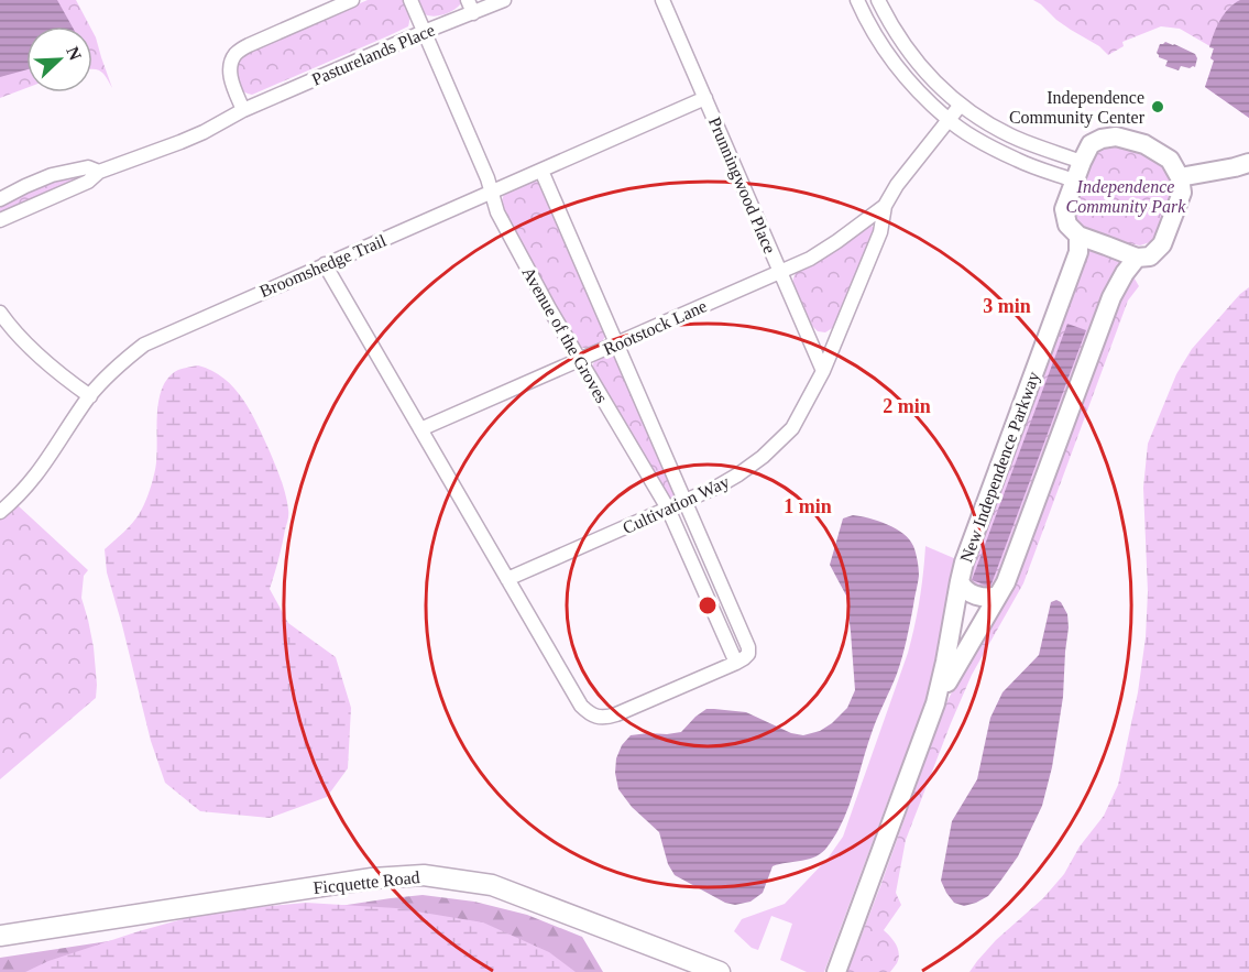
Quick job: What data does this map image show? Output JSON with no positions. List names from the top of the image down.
{
  "streets": {
    "main road": ["Ficquette Road"],
    "street": [
      "Pasturelands Place",
      "Prunningwood Place",
      "Broomshedge Trail",
      "Rootstock Lane",
      "Avenue of the Groves",
      "New Independence Parkway",
      "Cultivation Way"
    ]
  },
  "crossings": [
    ["Pasturelands Place", "Avenue of the Groves"],
    ["Prunningwood Place", "Broomshedge Trail"],
    ["Prunningwood Place", "Rootstock Lane"],
    ["Prunningwood Place", "Cultivation Way"],
    ["Broomshedge Trail", "Avenue of the Groves"],
    ["Rootstock Lane", "Avenue of the Groves"],
    ["Rootstock Lane", "Cultivation Way"],
    ["Avenue of the Groves", "Cultivation Way"]
  ],
  "parks": ["Independence Community Park"],
  "places": ["Independence Community Center"],
  "north": "top right",
  "rings": ["3 min", "2 min", "1 min"]
}
